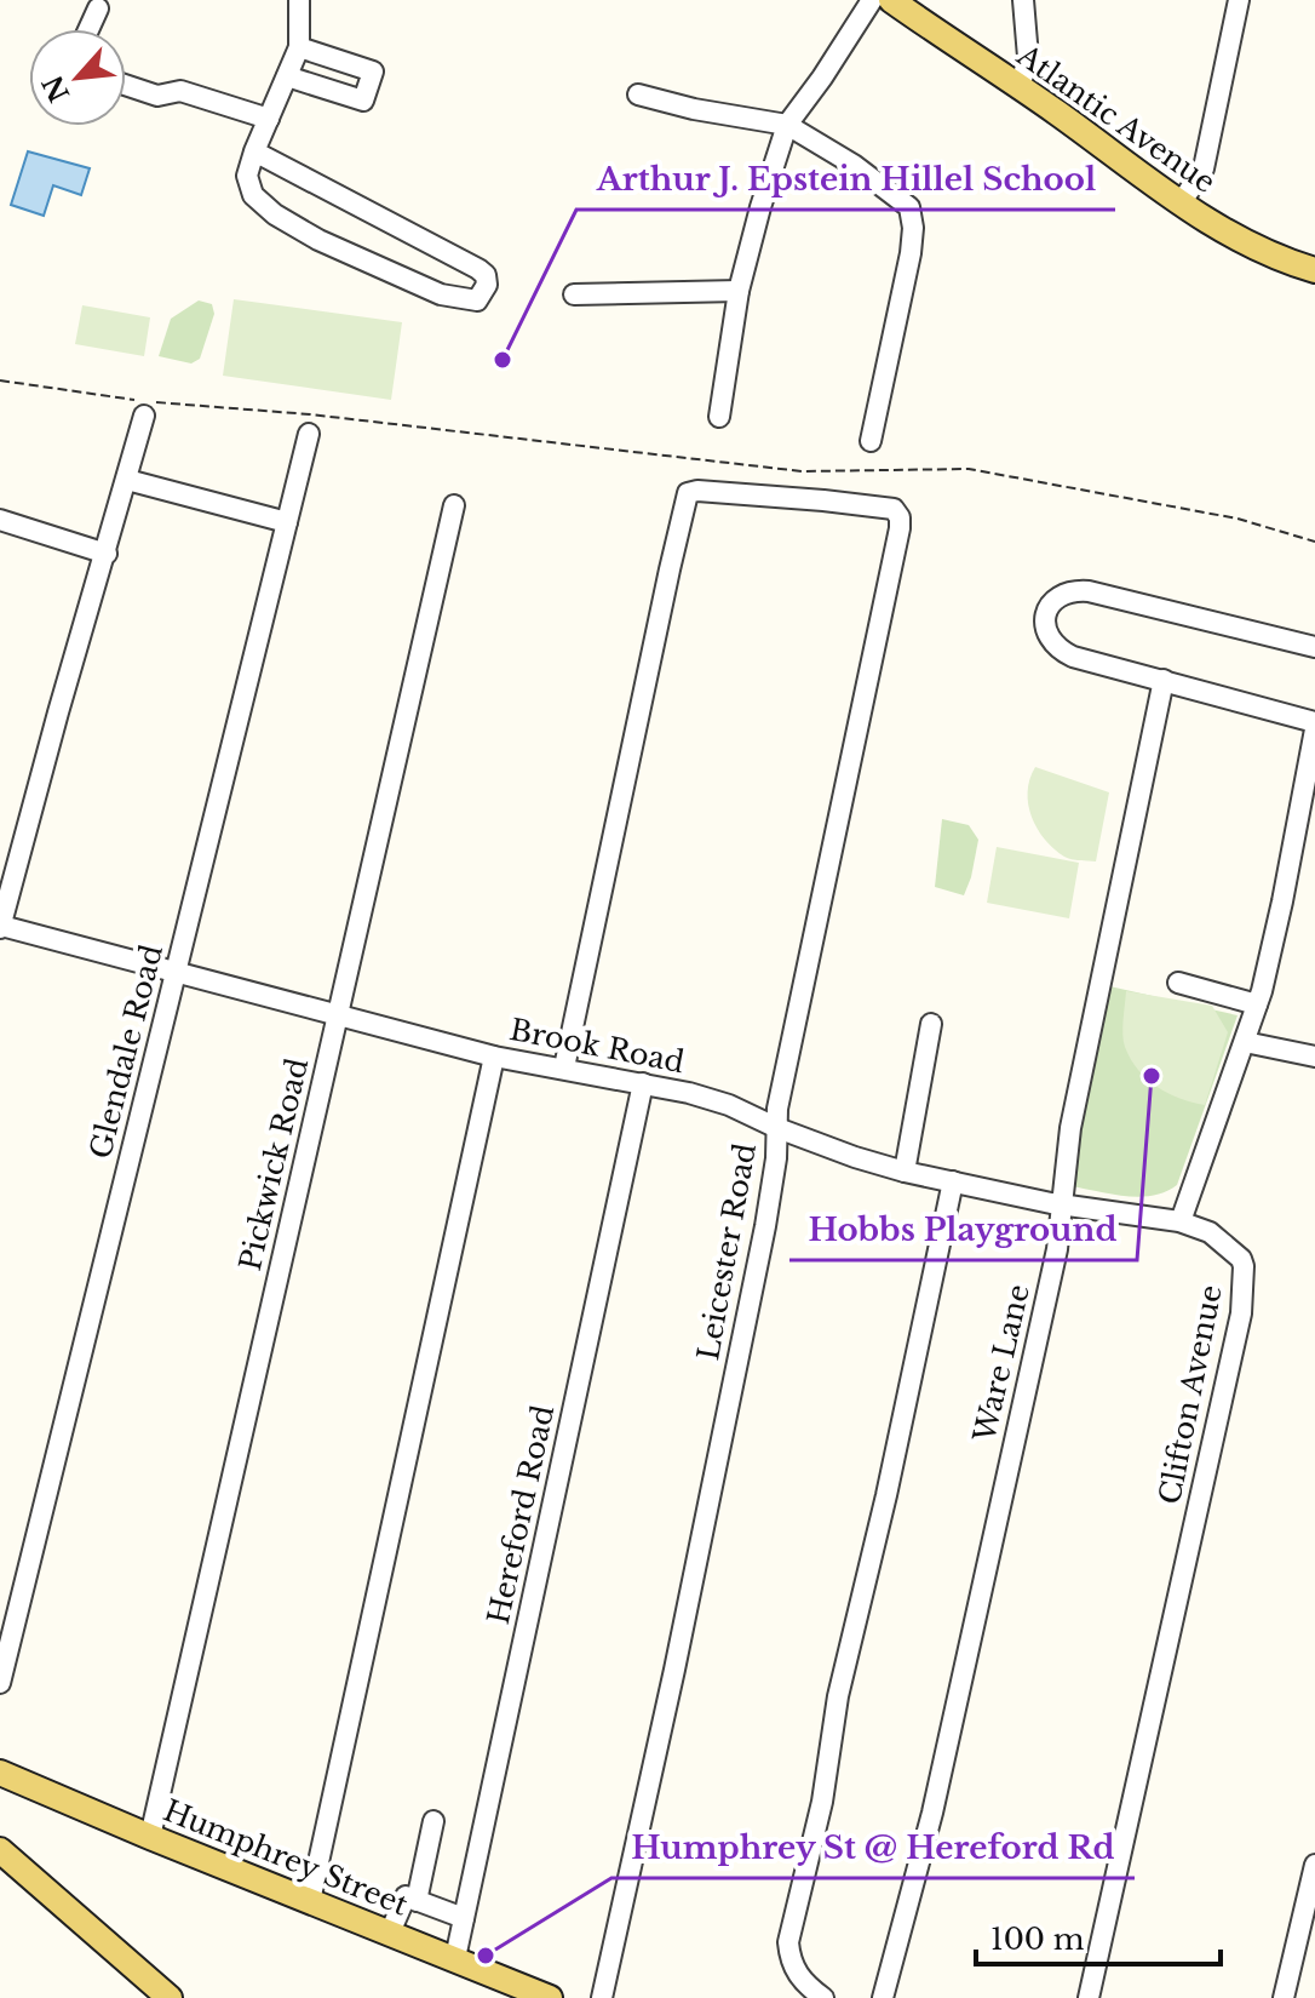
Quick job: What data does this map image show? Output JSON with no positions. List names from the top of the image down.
{
  "streets": {
    "main road": ["Atlantic Avenue", "Humphrey Street"],
    "street": [
      "Brook Road",
      "Glendale Road",
      "Pickwick Road",
      "Leicester Road",
      "Ware Lane",
      "Clifton Avenue",
      "Hereford Road"
    ]
  },
  "crossings": [
    ["Brook Road", "Glendale Road"],
    ["Brook Road", "Pickwick Road"],
    ["Brook Road", "Leicester Road"],
    ["Brook Road", "Ware Lane"],
    ["Brook Road", "Clifton Avenue"],
    ["Brook Road", "Hereford Road"],
    ["Pickwick Road", "Humphrey Street"],
    ["Hereford Road", "Humphrey Street"]
  ],
  "places": ["Arthur J. Epstein Hillel School", "Hobbs Playground", "Humphrey St @ Hereford Rd"],
  "scale_bar": "100 m",
  "north": "bottom left"
}
